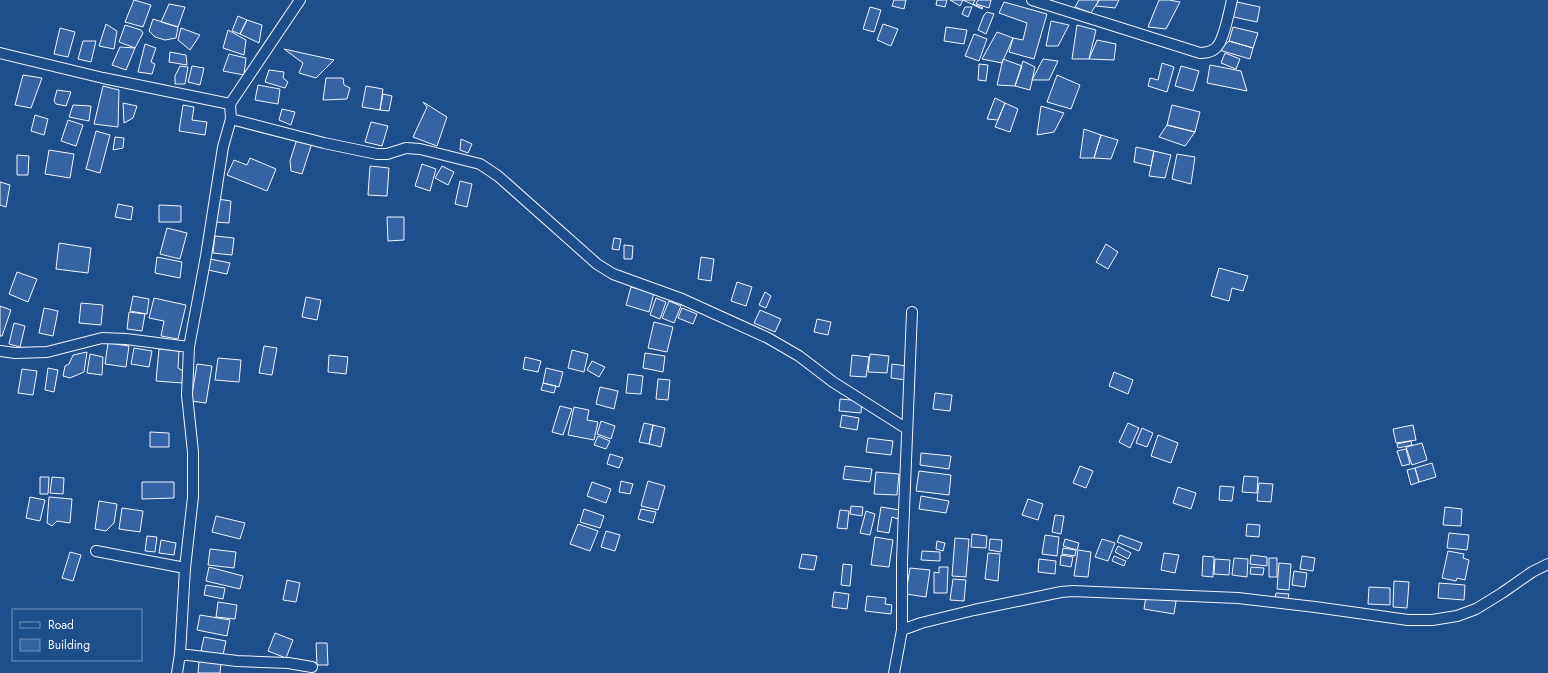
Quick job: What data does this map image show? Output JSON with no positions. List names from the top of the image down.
{
  "legend": ["Road", "Building"]
}
